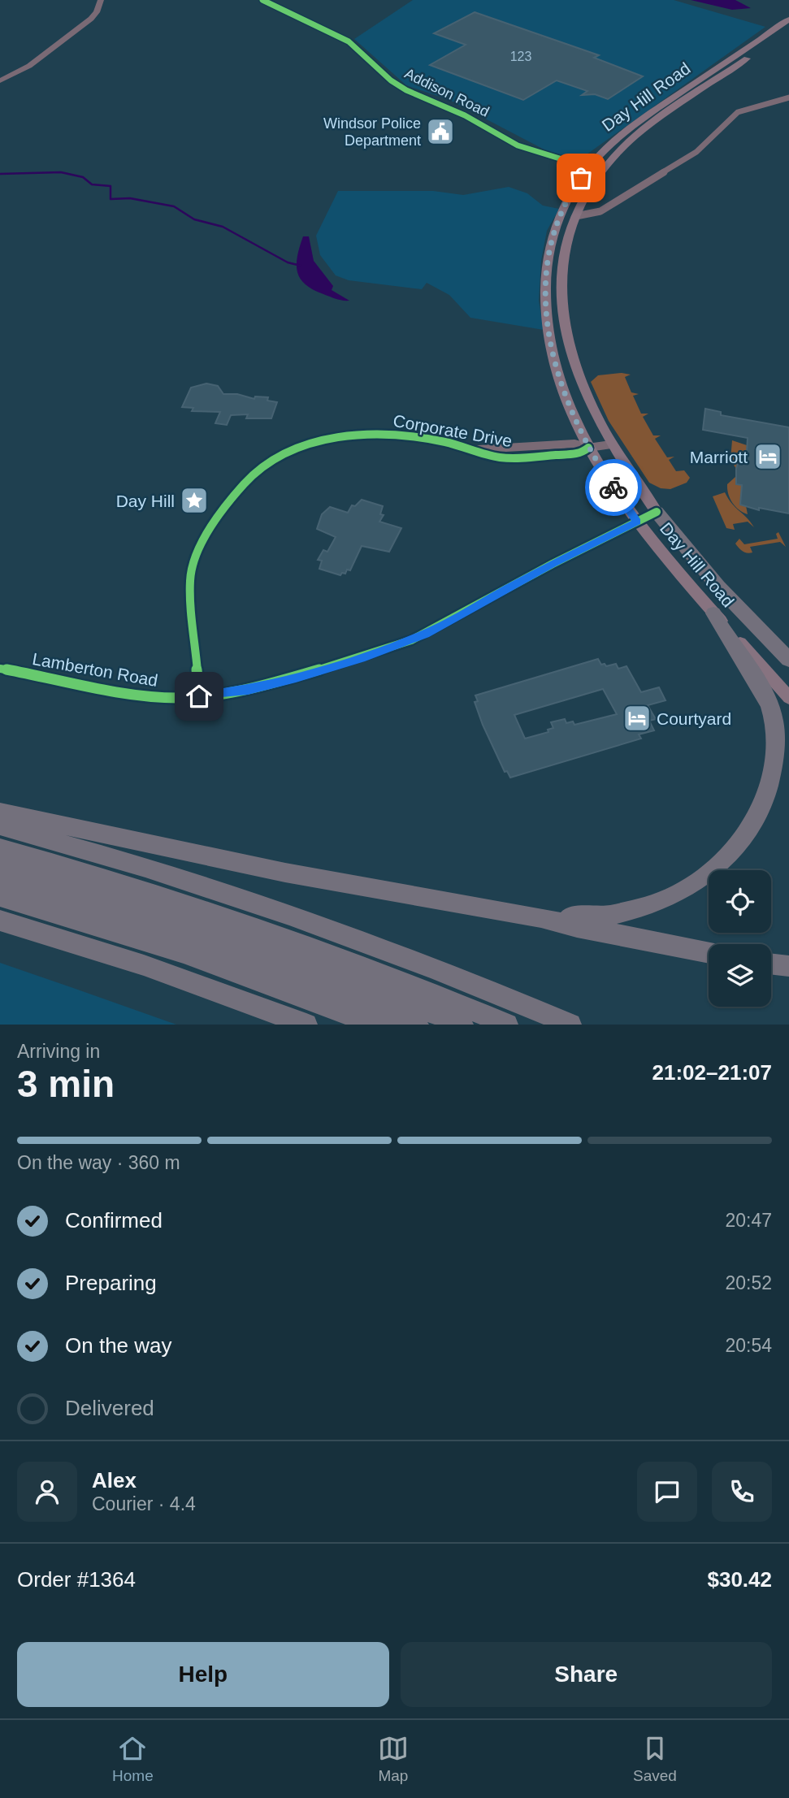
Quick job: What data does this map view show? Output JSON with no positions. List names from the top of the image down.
{
  "streets": {
    "main road": ["Day Hill Road"],
    "street": ["Addison Road", "Corporate Drive", "Lamberton Road"]
  },
  "crossings": [
    ["Addison Road", "Day Hill Road"],
    ["Day Hill Road", "Corporate Drive"],
    ["Day Hill Road", "Lamberton Road"],
    ["Corporate Drive", "Lamberton Road"]
  ],
  "places": {
    "public building": ["Windsor Police Department"],
    "hotel": ["Marriott", "Courtyard"],
    "place": ["Day Hill"]
  },
  "house_numbers": ["123"],
  "page": {
    "heading": ["3 min", "Arriving in", "21:02–21:07"],
    "panel": [
      "Alex",
      "Courier · 4.4",
      "Order #1364",
      "$30.42"
    ],
    "bar": "On the way · 360 m",
    "list": [
      ["Confirmed", "20:47"],
      ["Preparing", "20:52"],
      ["On the way", "20:54"],
      "Delivered"
    ],
    "buttons": ["Help", "Share"],
    "tabs": ["Home", "Map", "Saved"]
  }
}
